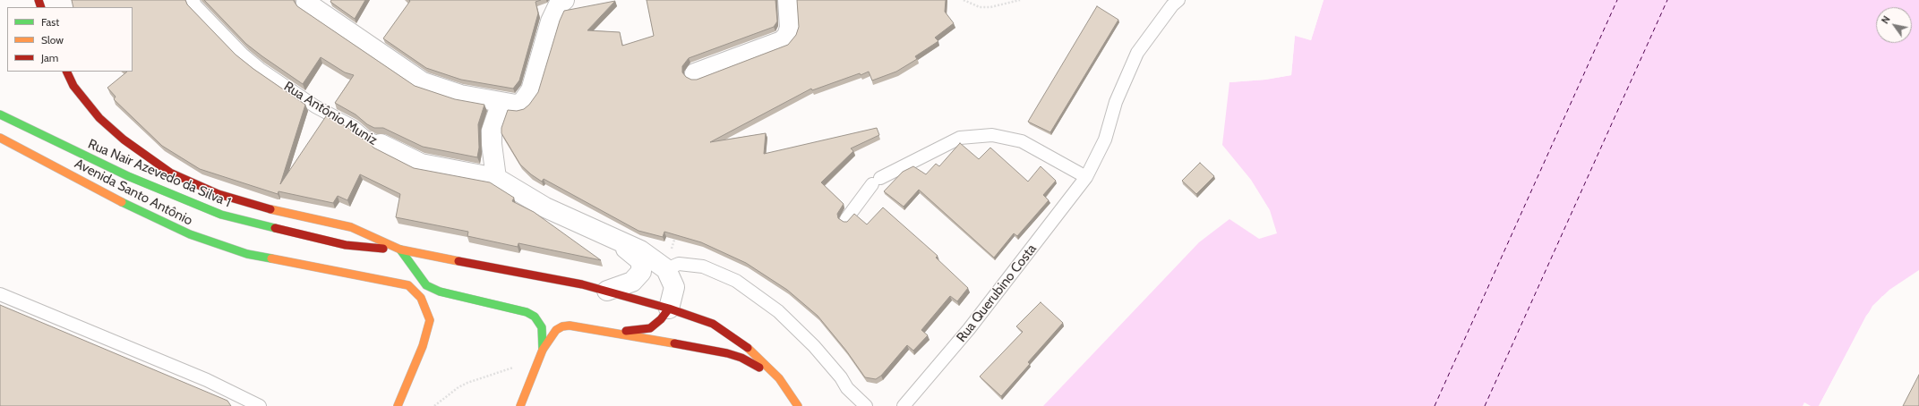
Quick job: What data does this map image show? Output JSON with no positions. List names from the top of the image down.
{
  "streets": {
    "main road": ["Rua Nair Azevedo da Silva 1", "Avenida Santo Antônio"],
    "street": ["Rua Antônio Muniz"],
    "lane": ["Rua Querubino Costa"]
  },
  "legend": ["Fast", "Slow", "Jam"],
  "north": "top left"
}
